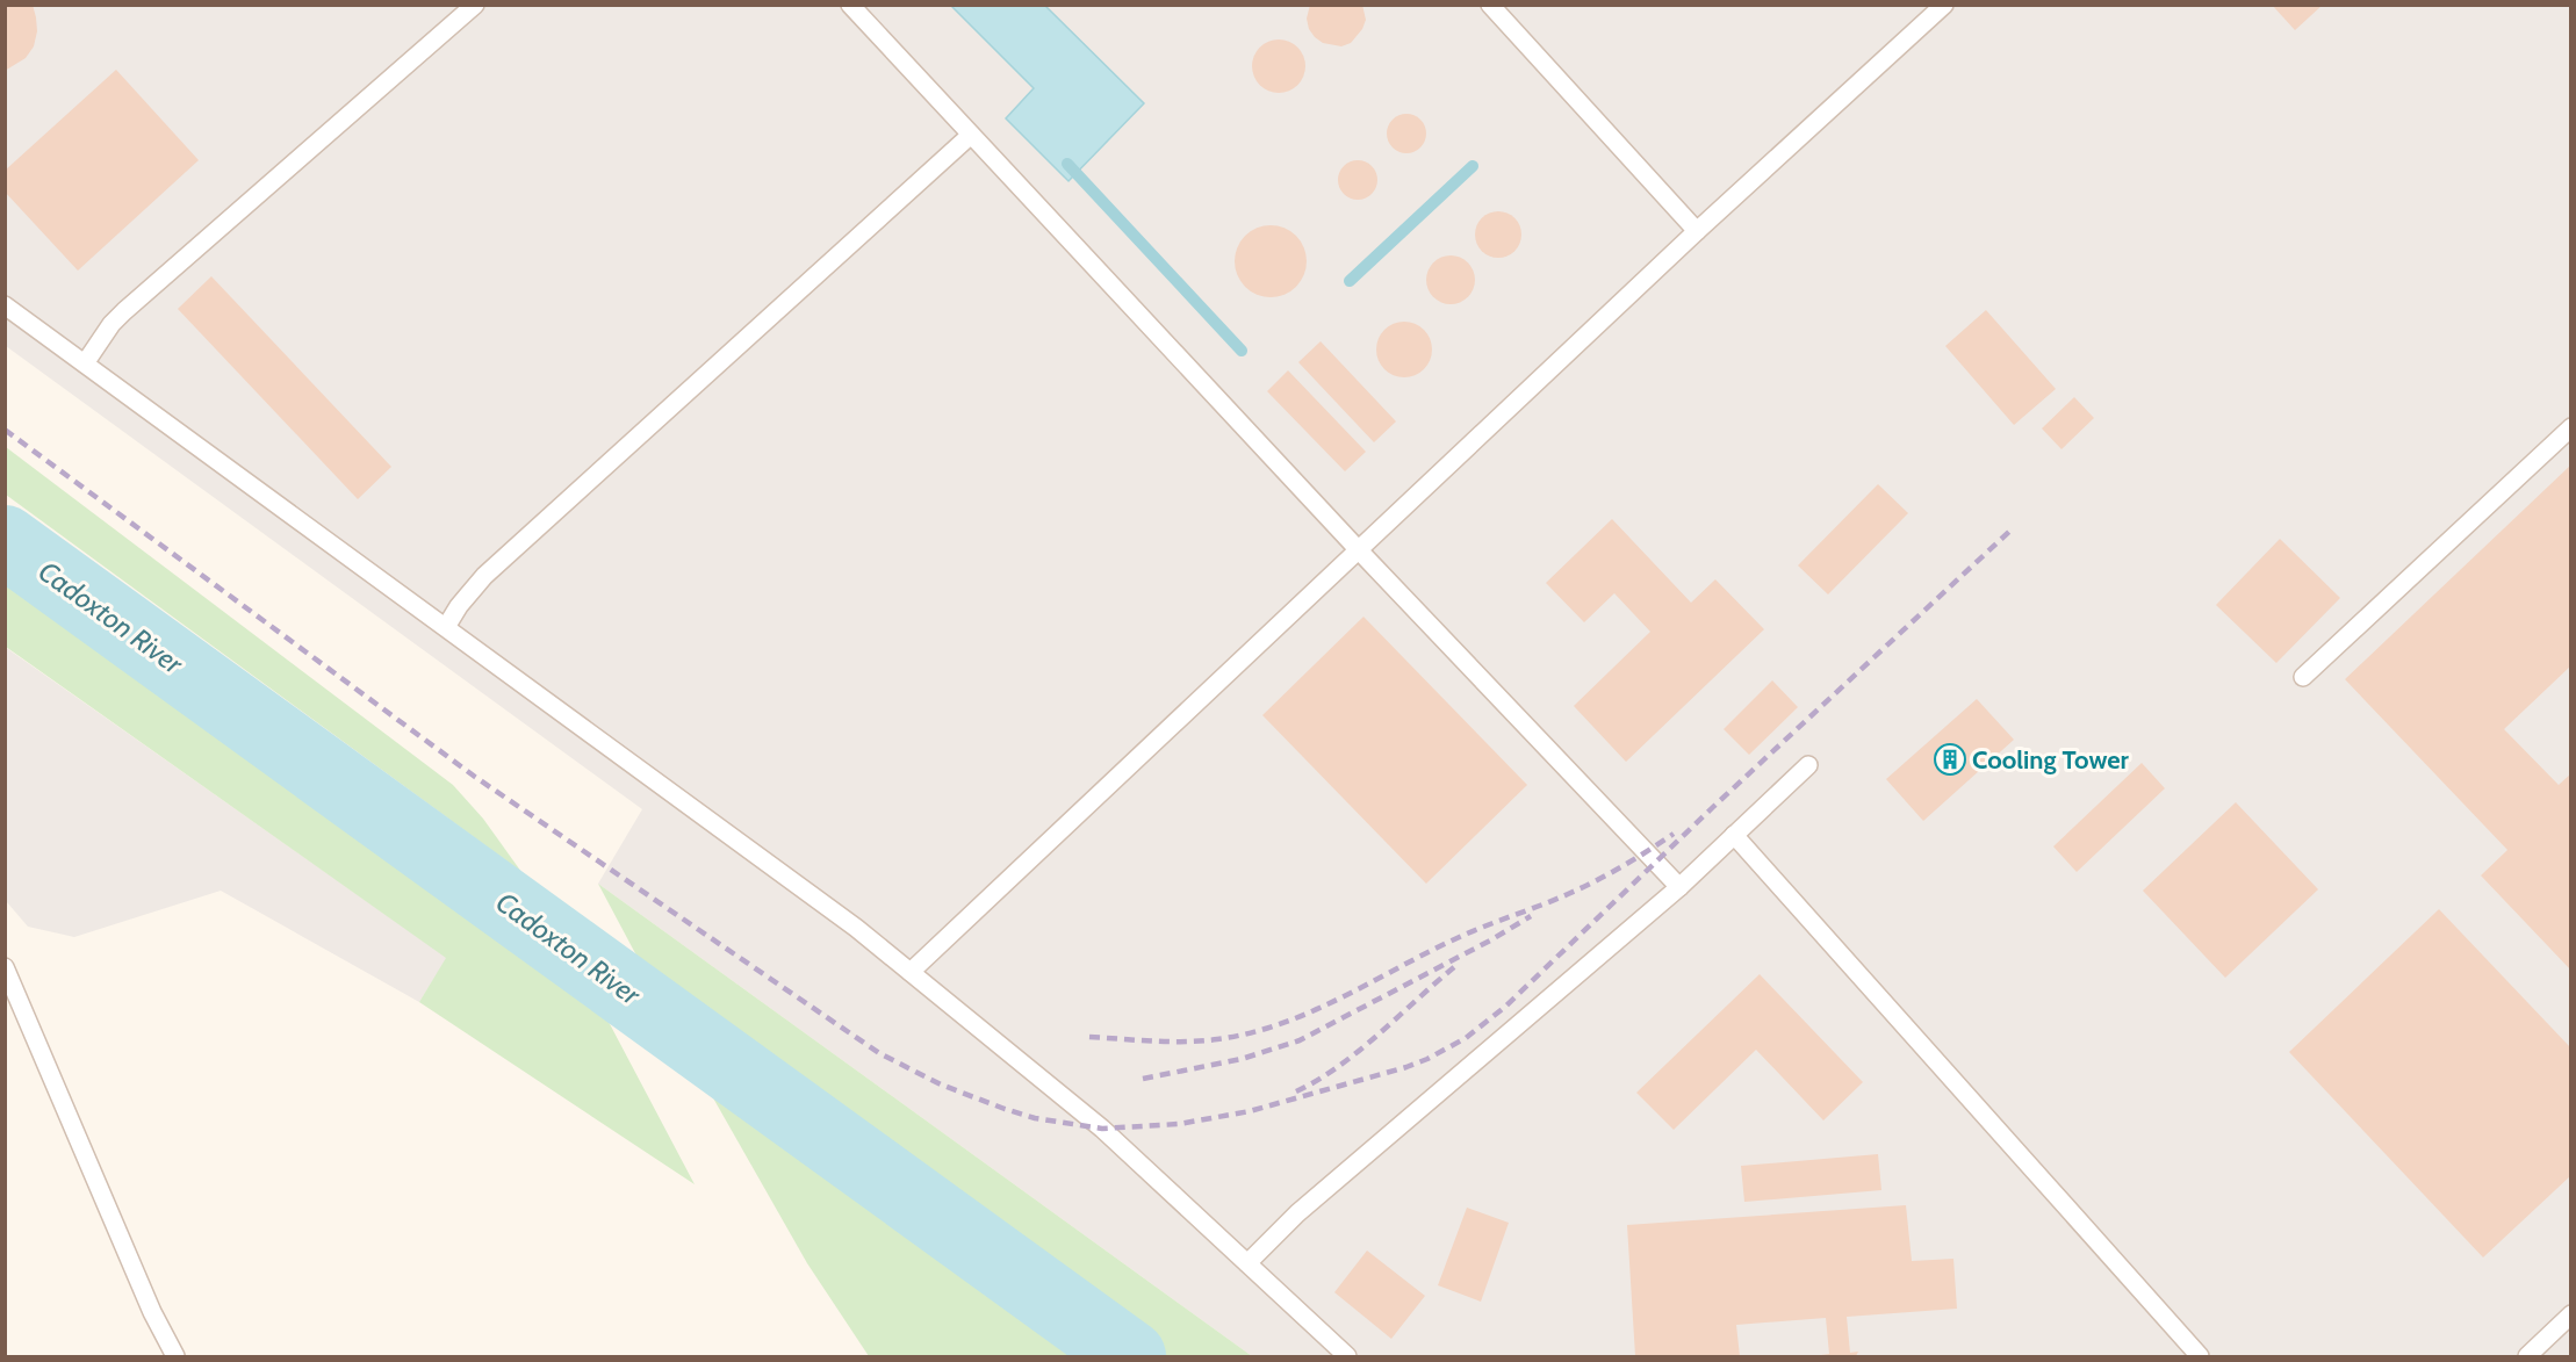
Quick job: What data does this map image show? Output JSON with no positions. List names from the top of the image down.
{
  "water": ["Cadoxton River"],
  "places": {
    "building": ["Cooling Tower"]
  }
}
